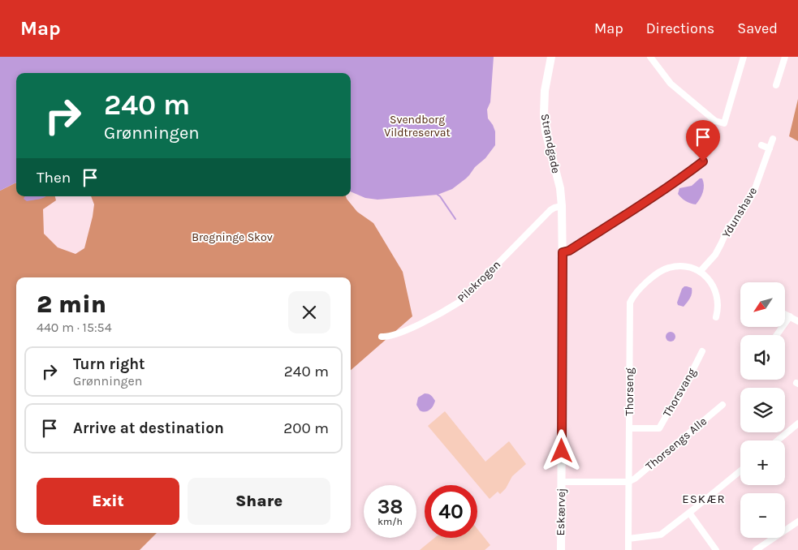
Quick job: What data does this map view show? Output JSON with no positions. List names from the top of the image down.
{
  "streets": {
    "street": [
      "Strandgade",
      "Ydunshave",
      "Pilekrogen",
      "Thorseng",
      "Thorsvang",
      "Thorsengs Alle",
      "Eskærvej"
    ]
  },
  "crossings": [
    ["Strandgade", "Pilekrogen"],
    ["Strandgade", "Eskærvej"],
    ["Ydunshave", "Thorseng"],
    ["Pilekrogen", "Eskærvej"],
    ["Thorseng", "Thorsvang"],
    ["Thorseng", "Thorsengs Alle"]
  ],
  "districts": ["ESKÆR"],
  "parks": ["Svendborg Vildtreservat", "Bregninge Skov"],
  "north": "bottom left",
  "page": {
    "header": "Map",
    "nav": ["Map", "Directions", "Saved"],
    "turn": ["240 m", "Grønningen"],
    "then": "Then",
    "heading": ["2 min", "440 m · 15:54"],
    "map_buttons": ["+", "−"],
    "list": [
      {
        "name": "Turn right",
        "note": "Grønningen",
        "value": "240 m"
      },
      {
        "name": "Arrive at destination",
        "value": "200 m"
      }
    ],
    "buttons": ["Exit", "Share"],
    "speed": "38 km/h",
    "limit": "40"
  }
}
